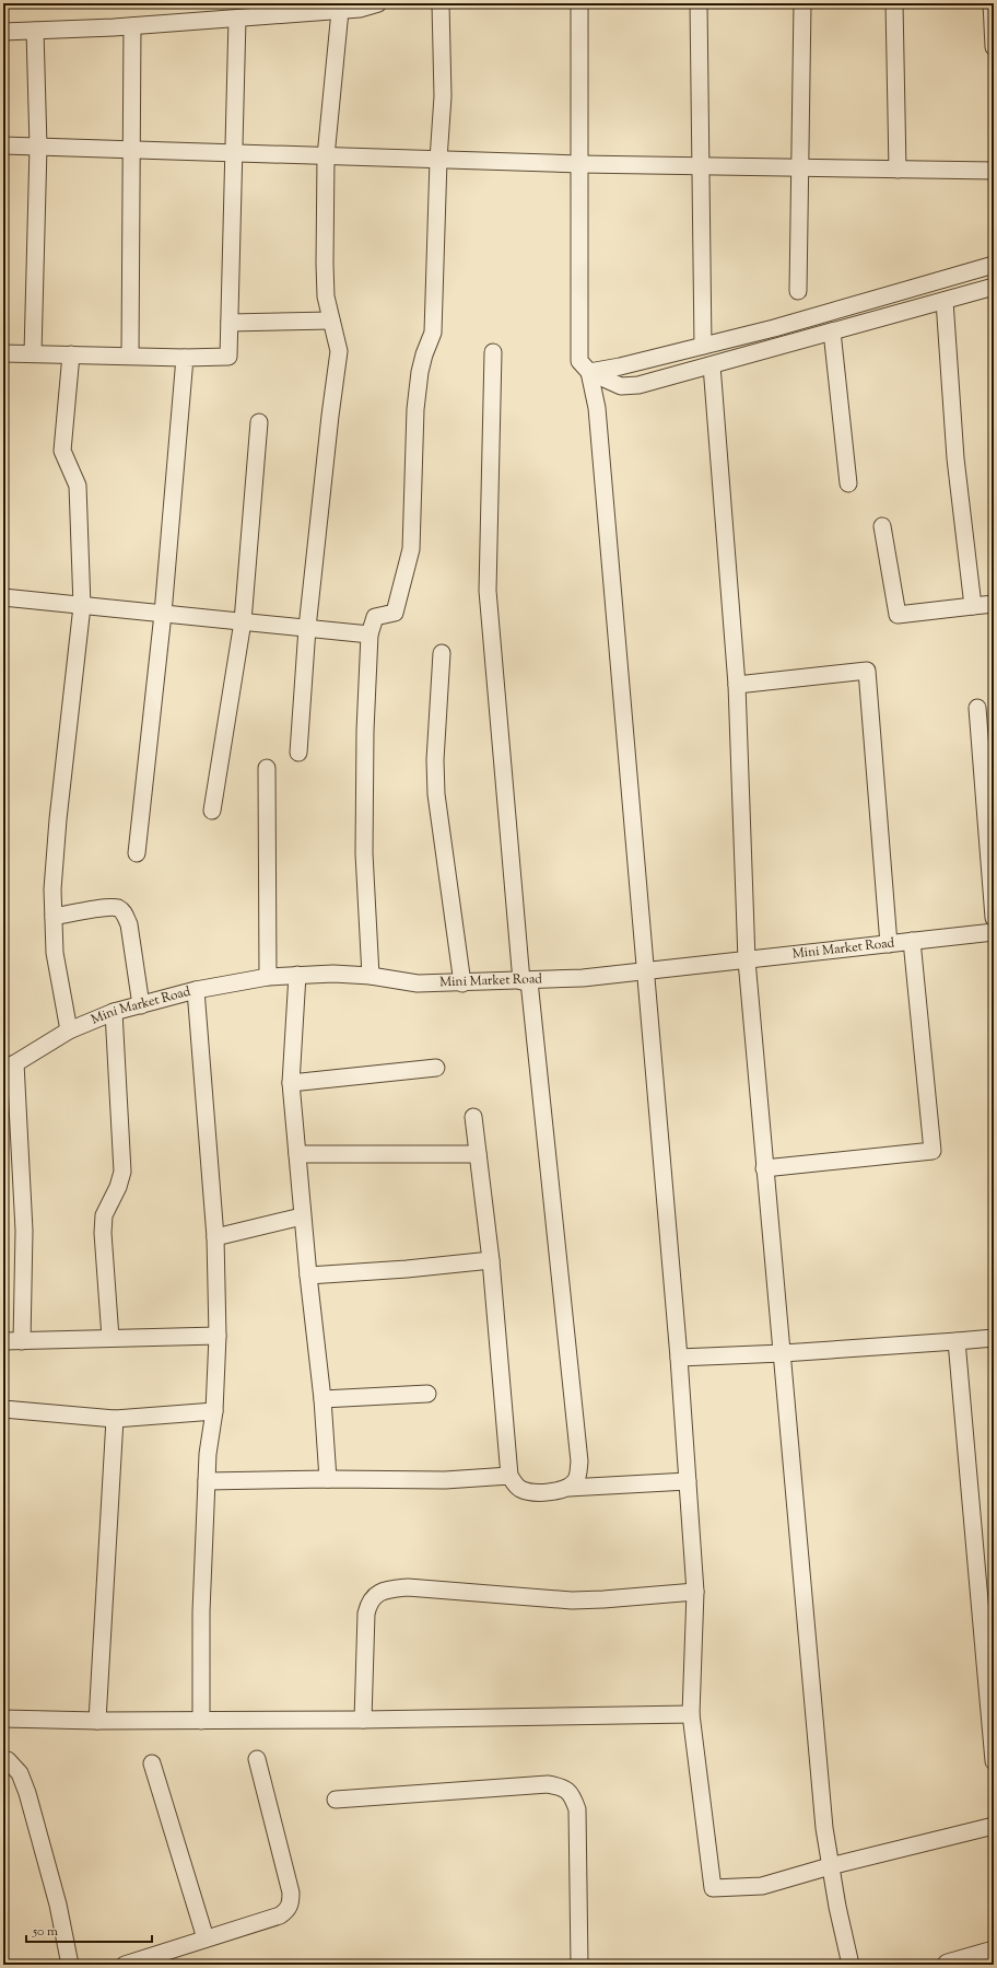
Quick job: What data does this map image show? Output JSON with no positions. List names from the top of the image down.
{
  "streets": {
    "street": ["Mini Market Road"]
  },
  "scale_bar": "50 m"
}
